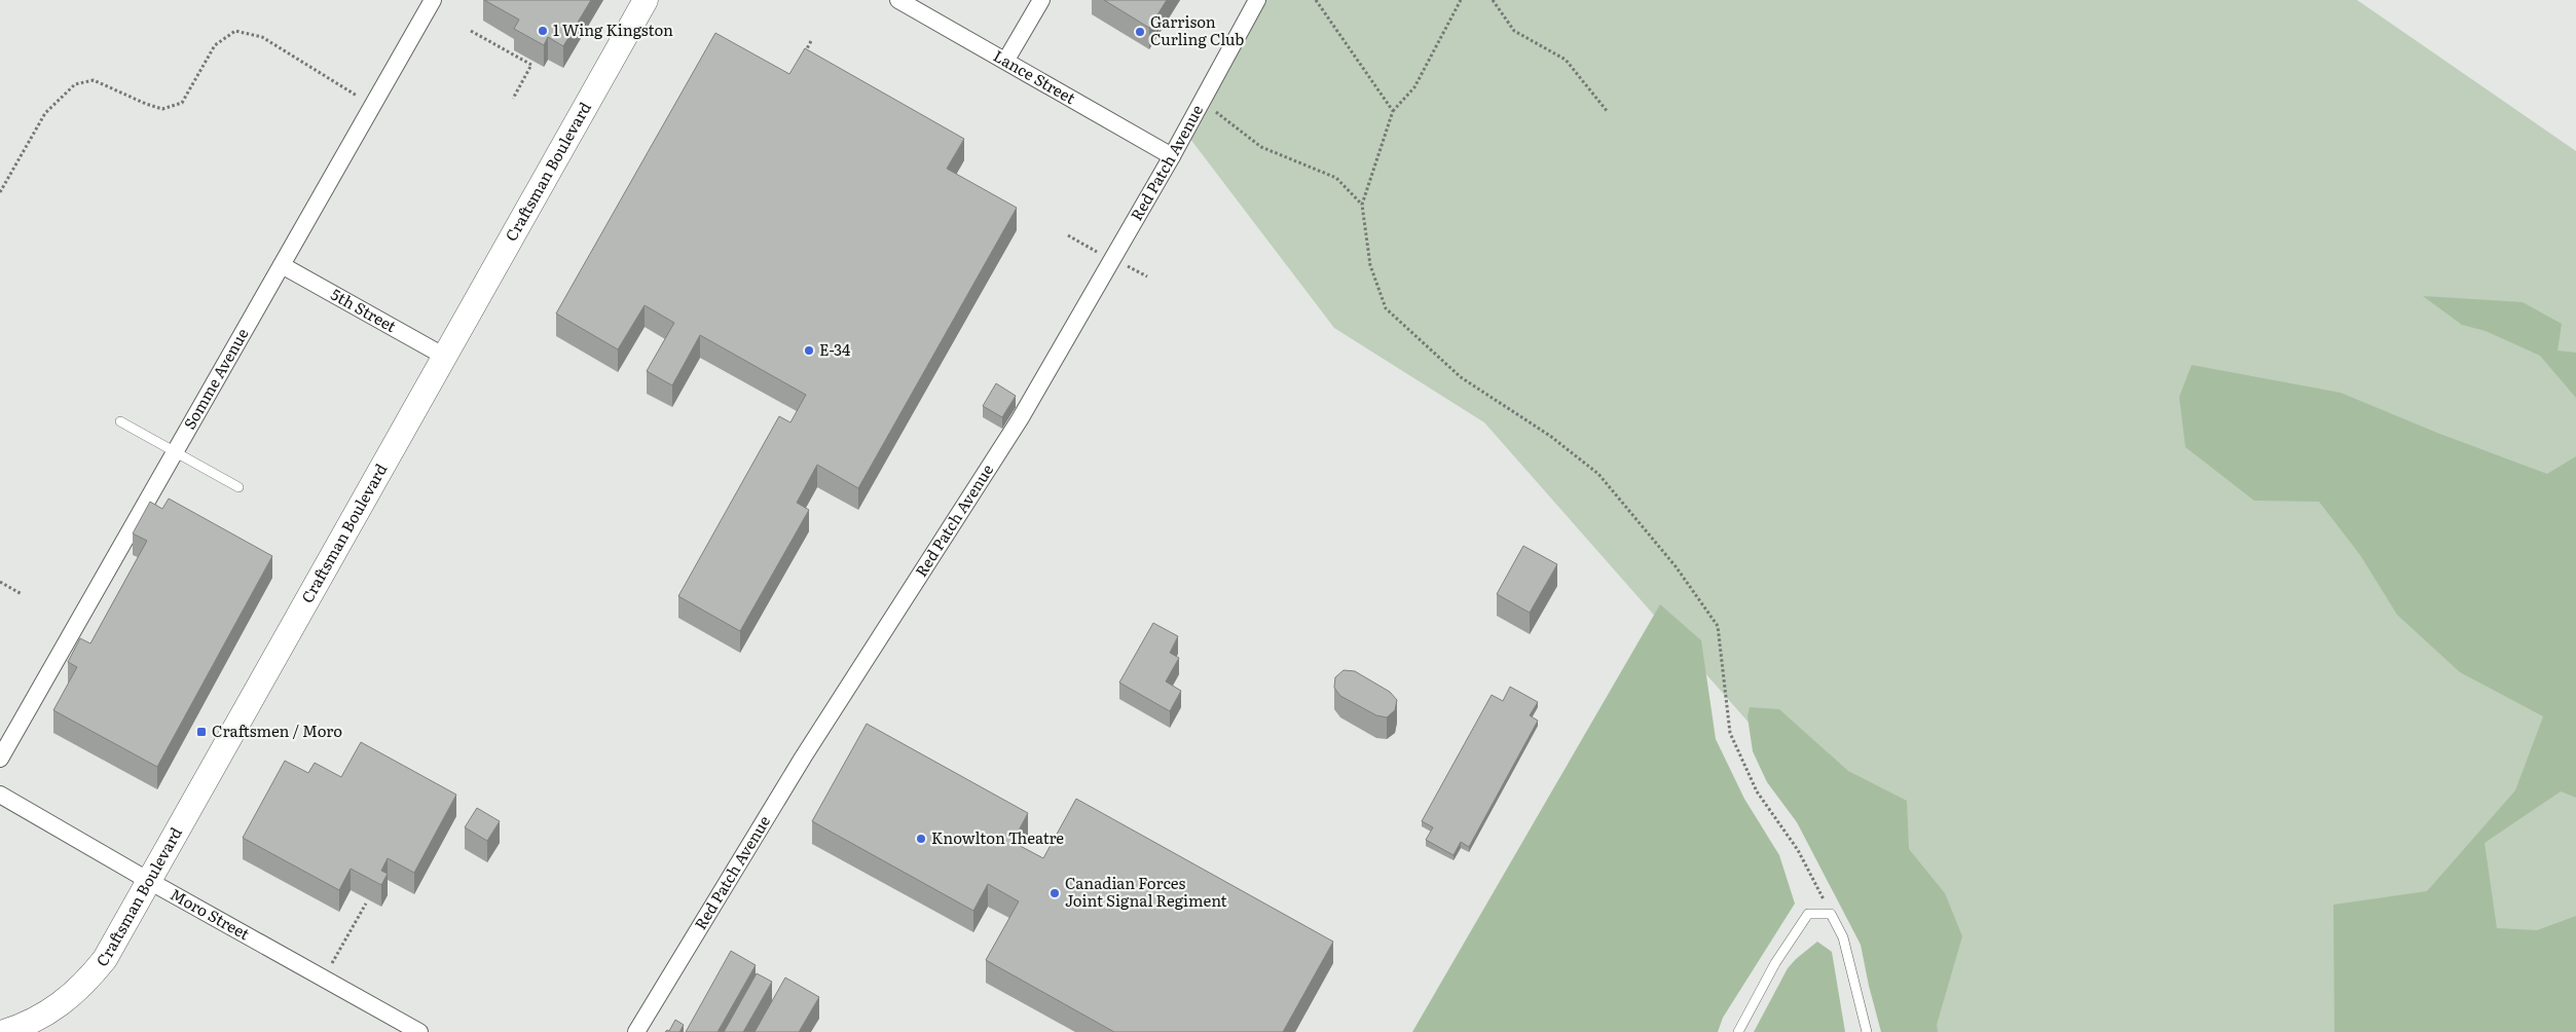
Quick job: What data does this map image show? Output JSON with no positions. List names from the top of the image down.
{
  "streets": {
    "street": [
      "Lance Street",
      "Red Patch Avenue",
      "Craftsman Boulevard",
      "5th Street",
      "Somme Avenue",
      "Moro Street"
    ]
  },
  "crossings": [
    ["Lance Street", "Red Patch Avenue"],
    ["Craftsman Boulevard", "5th Street"],
    ["Craftsman Boulevard", "Moro Street"],
    ["5th Street", "Somme Avenue"]
  ],
  "places": {
    "other": [
      "1 Wing Kingston",
      "Garrison Curling Club",
      "E-34",
      "Knowlton Theatre",
      "Canadian Forces Joint Signal Regiment"
    ],
    "transit": ["Craftsmen / Moro"]
  }
}
